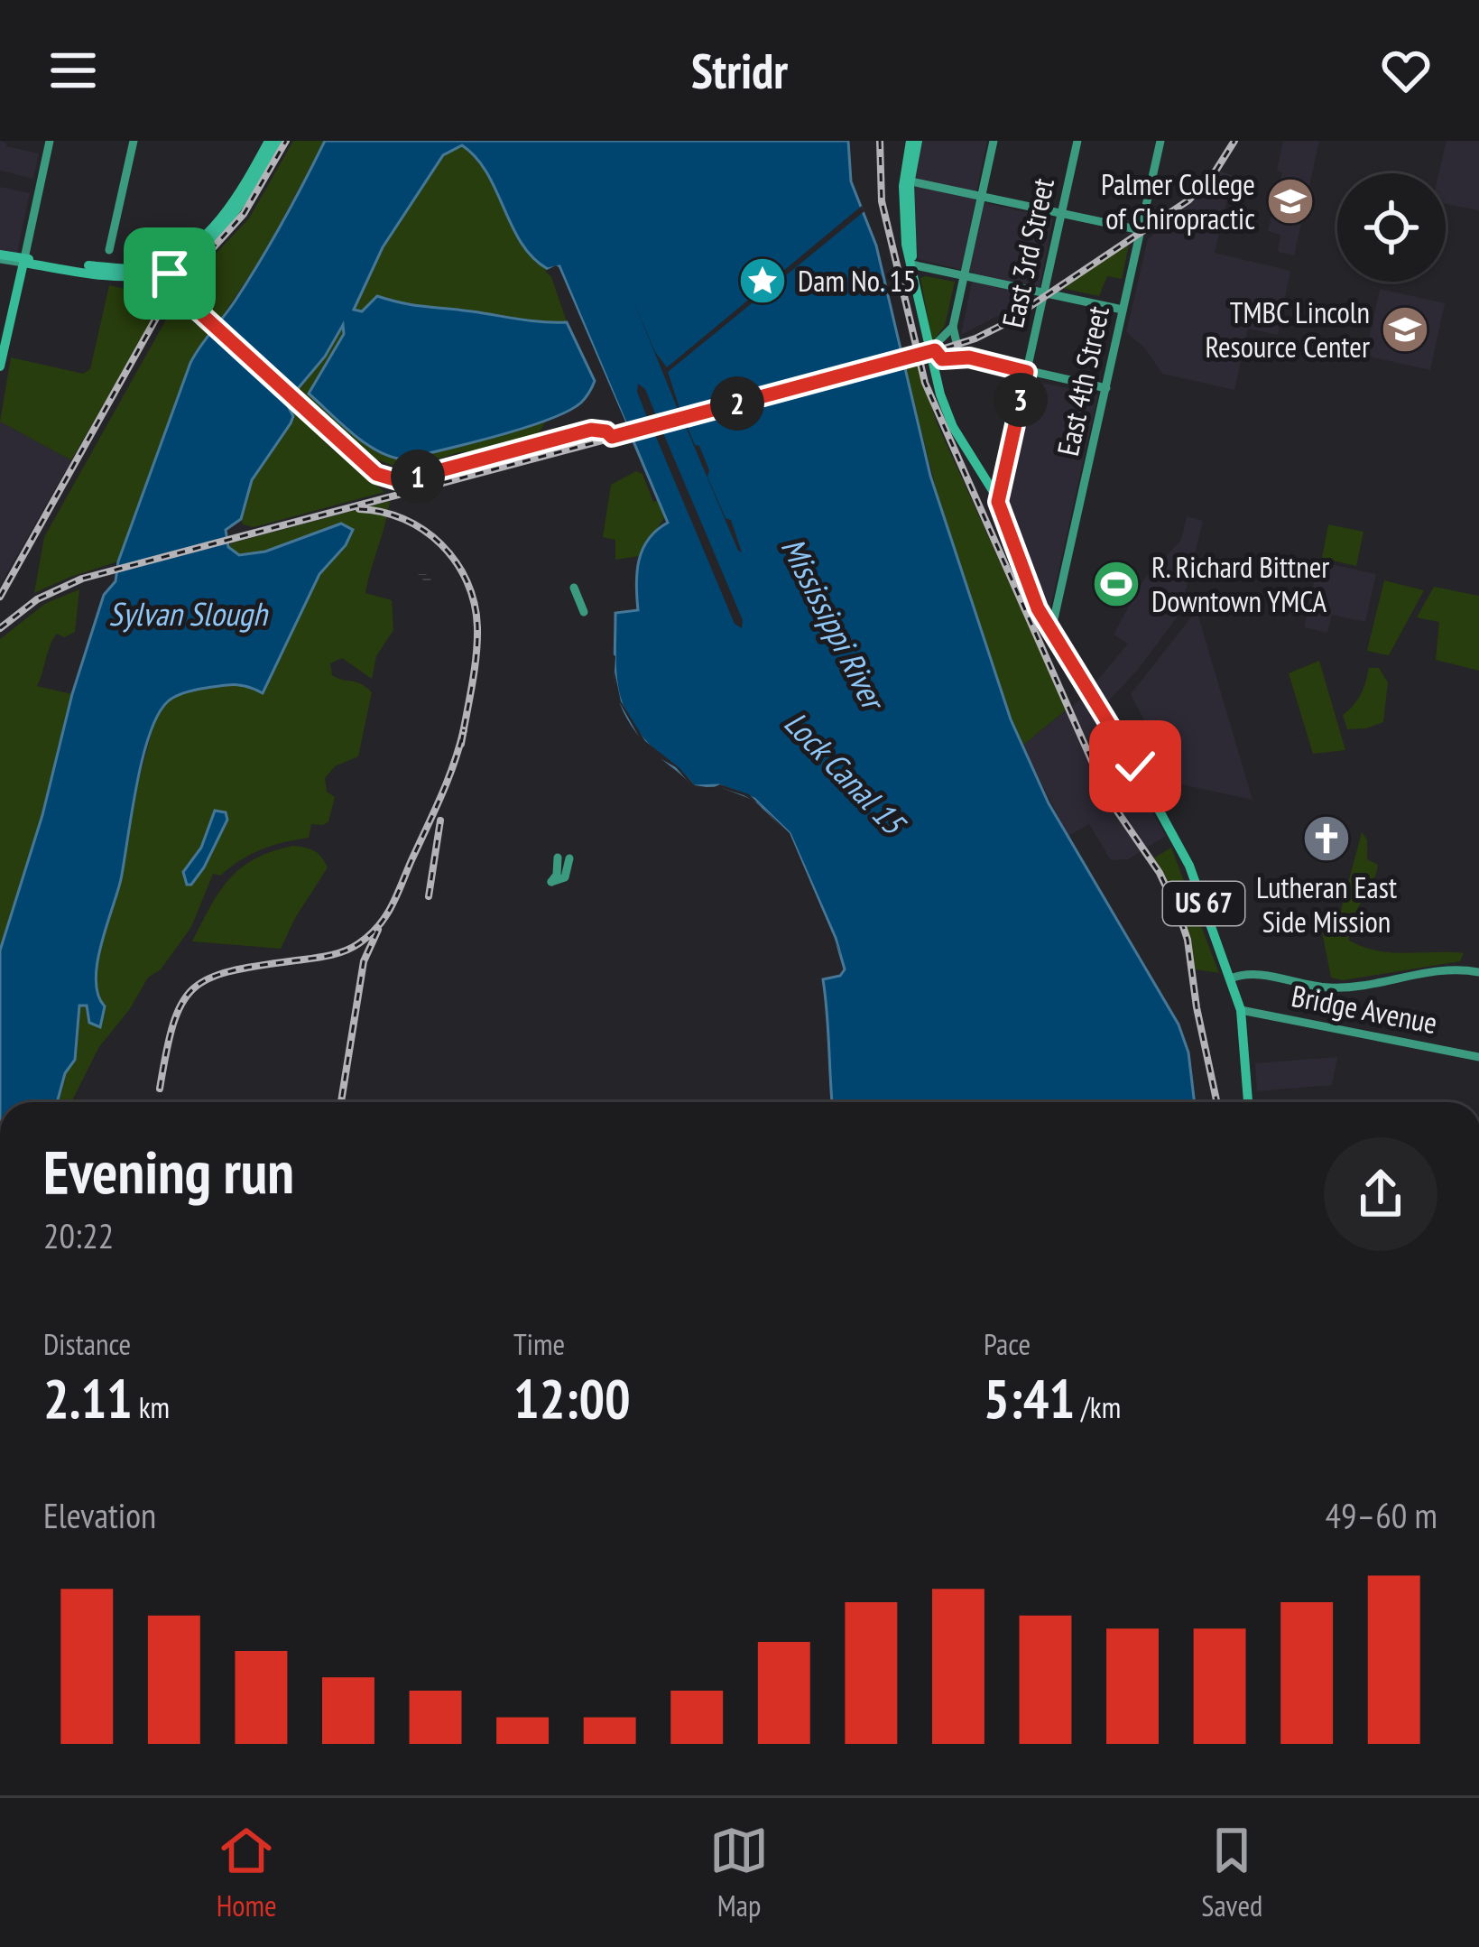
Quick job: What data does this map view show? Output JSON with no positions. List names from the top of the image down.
{
  "streets": {
    "main road": ["US 67"],
    "street": ["East 3rd Street", "East 4th Street", "Bridge Avenue"]
  },
  "crossings": [
    ["East 3rd Street", "US 67"],
    ["East 4th Street", "US 67"],
    ["US 67", "Bridge Avenue"]
  ],
  "water": ["Sylvan Slough", "Mississippi River", "Lock Canal 15"],
  "places": {
    "school or university": ["Palmer College of Chiropractic", "TMBC Lincoln Resource Center"],
    "place": ["Dam No. 15"],
    "sports": ["R. Richard Bittner Downtown YMCA"],
    "church": ["Lutheran East Side Mission"]
  },
  "page": {
    "header": "Stridr",
    "pins": ["3", "2", "1"],
    "heading": ["Evening run", "20:22"],
    "stats": [
      ["Distance", "2.11 km"],
      ["Time", "12:00"],
      ["Pace", "5:41 /km"]
    ],
    "chart": ["Elevation", "49–60 m"],
    "tabs": ["Home", "Map", "Saved"]
  }
}
